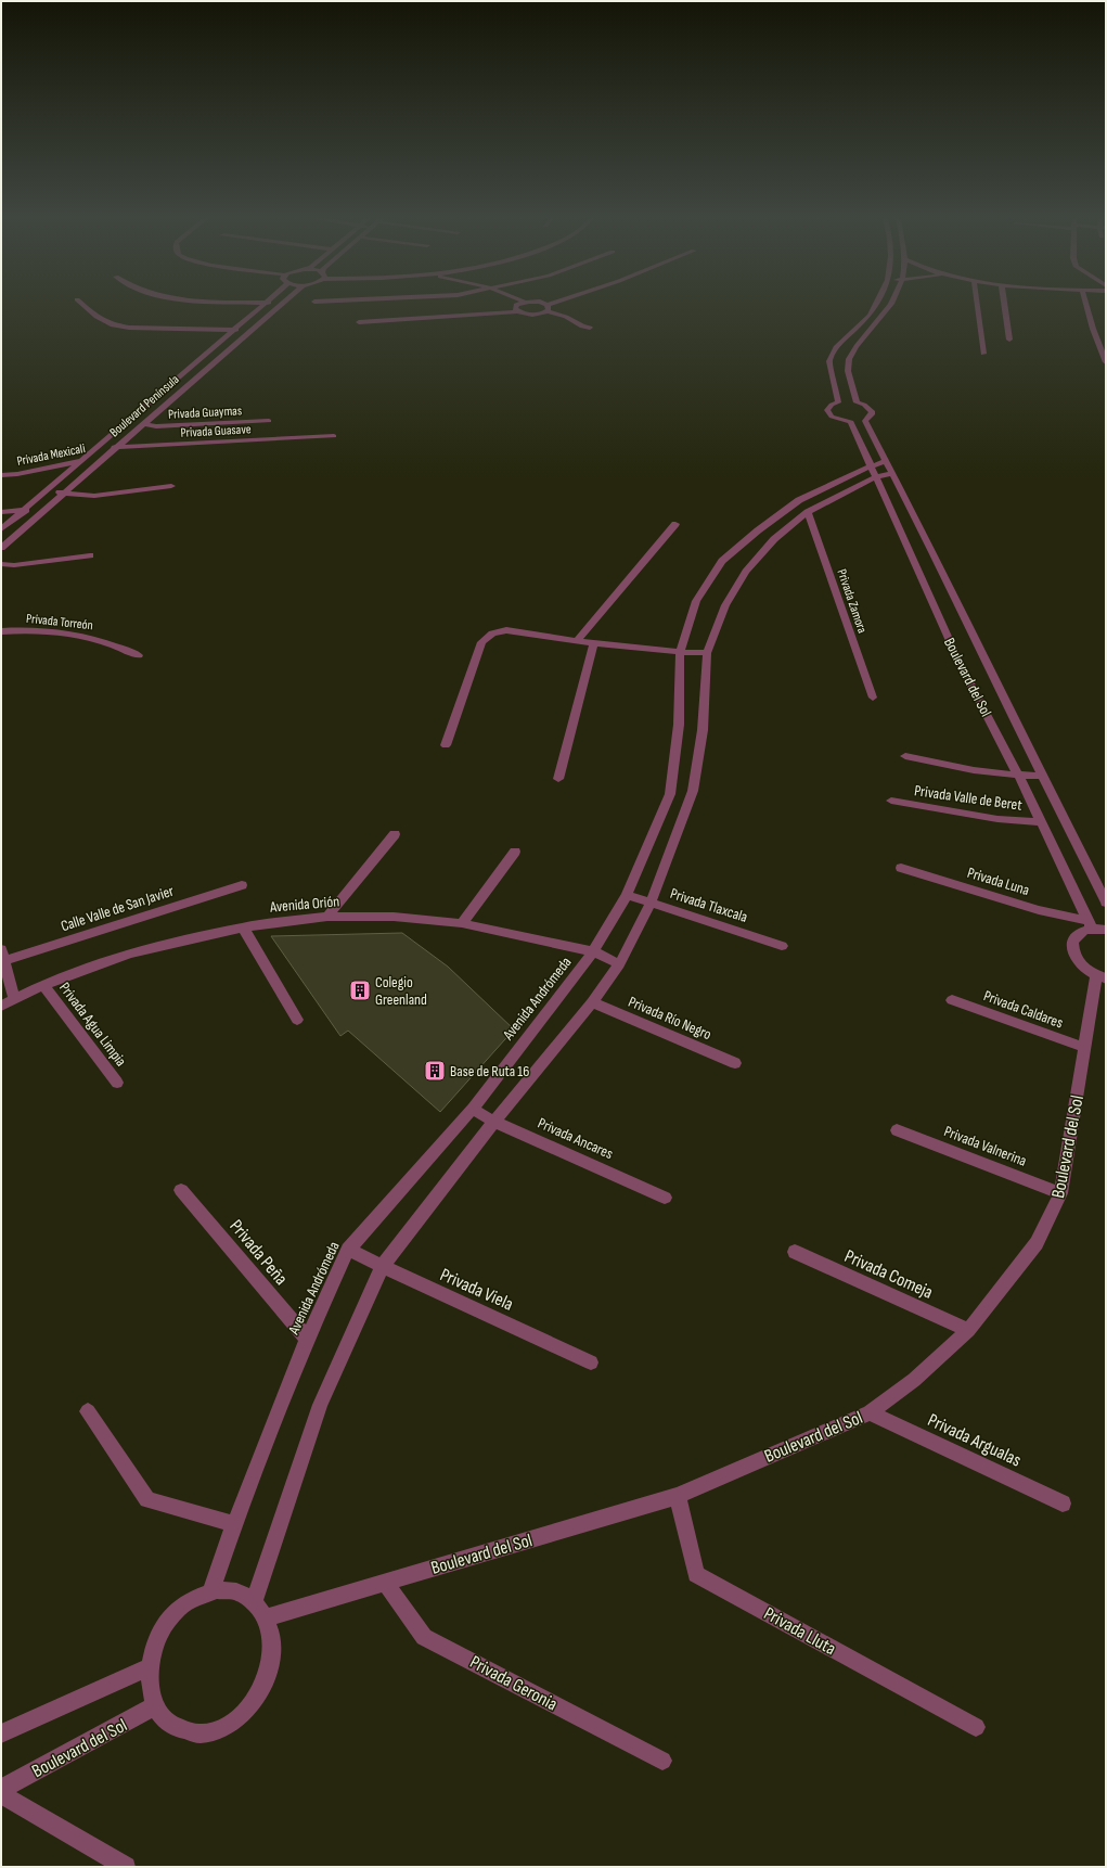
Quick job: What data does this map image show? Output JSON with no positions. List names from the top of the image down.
{
  "streets": {
    "street": [
      "Boulevard Península",
      "Privada Guaymas",
      "Privada Guasave",
      "Privada Mexicali",
      "Privada Zamora",
      "Privada Torreón",
      "Boulevard del Sol",
      "Privada Valle de Beret",
      "Privada Luna",
      "Avenida Orión",
      "Privada Tlaxcala",
      "Calle Valle de San Javier",
      "Avenida Andrómeda",
      "Privada Caldares",
      "Privada Río Negro",
      "Privada Agua Limpia",
      "Privada Ancares",
      "Privada Valnerina",
      "Privada Peña",
      "Privada Comeja",
      "Privada Viela",
      "Privada Argualas",
      "Privada Lluta",
      "Privada Geronia"
    ]
  },
  "crossings": [
    ["Boulevard Península", "Privada Guaymas"],
    ["Boulevard Península", "Privada Guasave"],
    ["Boulevard Península", "Privada Mexicali"],
    ["Privada Zamora", "Avenida Andrómeda"],
    ["Boulevard del Sol", "Privada Valle de Beret"],
    ["Boulevard del Sol", "Privada Luna"],
    ["Boulevard del Sol", "Avenida Andrómeda"],
    ["Boulevard del Sol", "Privada Caldares"],
    ["Boulevard del Sol", "Privada Valnerina"],
    ["Boulevard del Sol", "Privada Comeja"],
    ["Boulevard del Sol", "Privada Argualas"],
    ["Boulevard del Sol", "Privada Lluta"],
    ["Boulevard del Sol", "Privada Geronia"],
    ["Avenida Orión", "Avenida Andrómeda"],
    ["Avenida Orión", "Privada Agua Limpia"],
    ["Privada Tlaxcala", "Avenida Andrómeda"],
    ["Avenida Andrómeda", "Privada Río Negro"],
    ["Avenida Andrómeda", "Privada Ancares"],
    ["Avenida Andrómeda", "Privada Peña"],
    ["Avenida Andrómeda", "Privada Viela"]
  ],
  "places": {
    "building": ["Colegio Greenland", "Base de Ruta 16"]
  }
}
